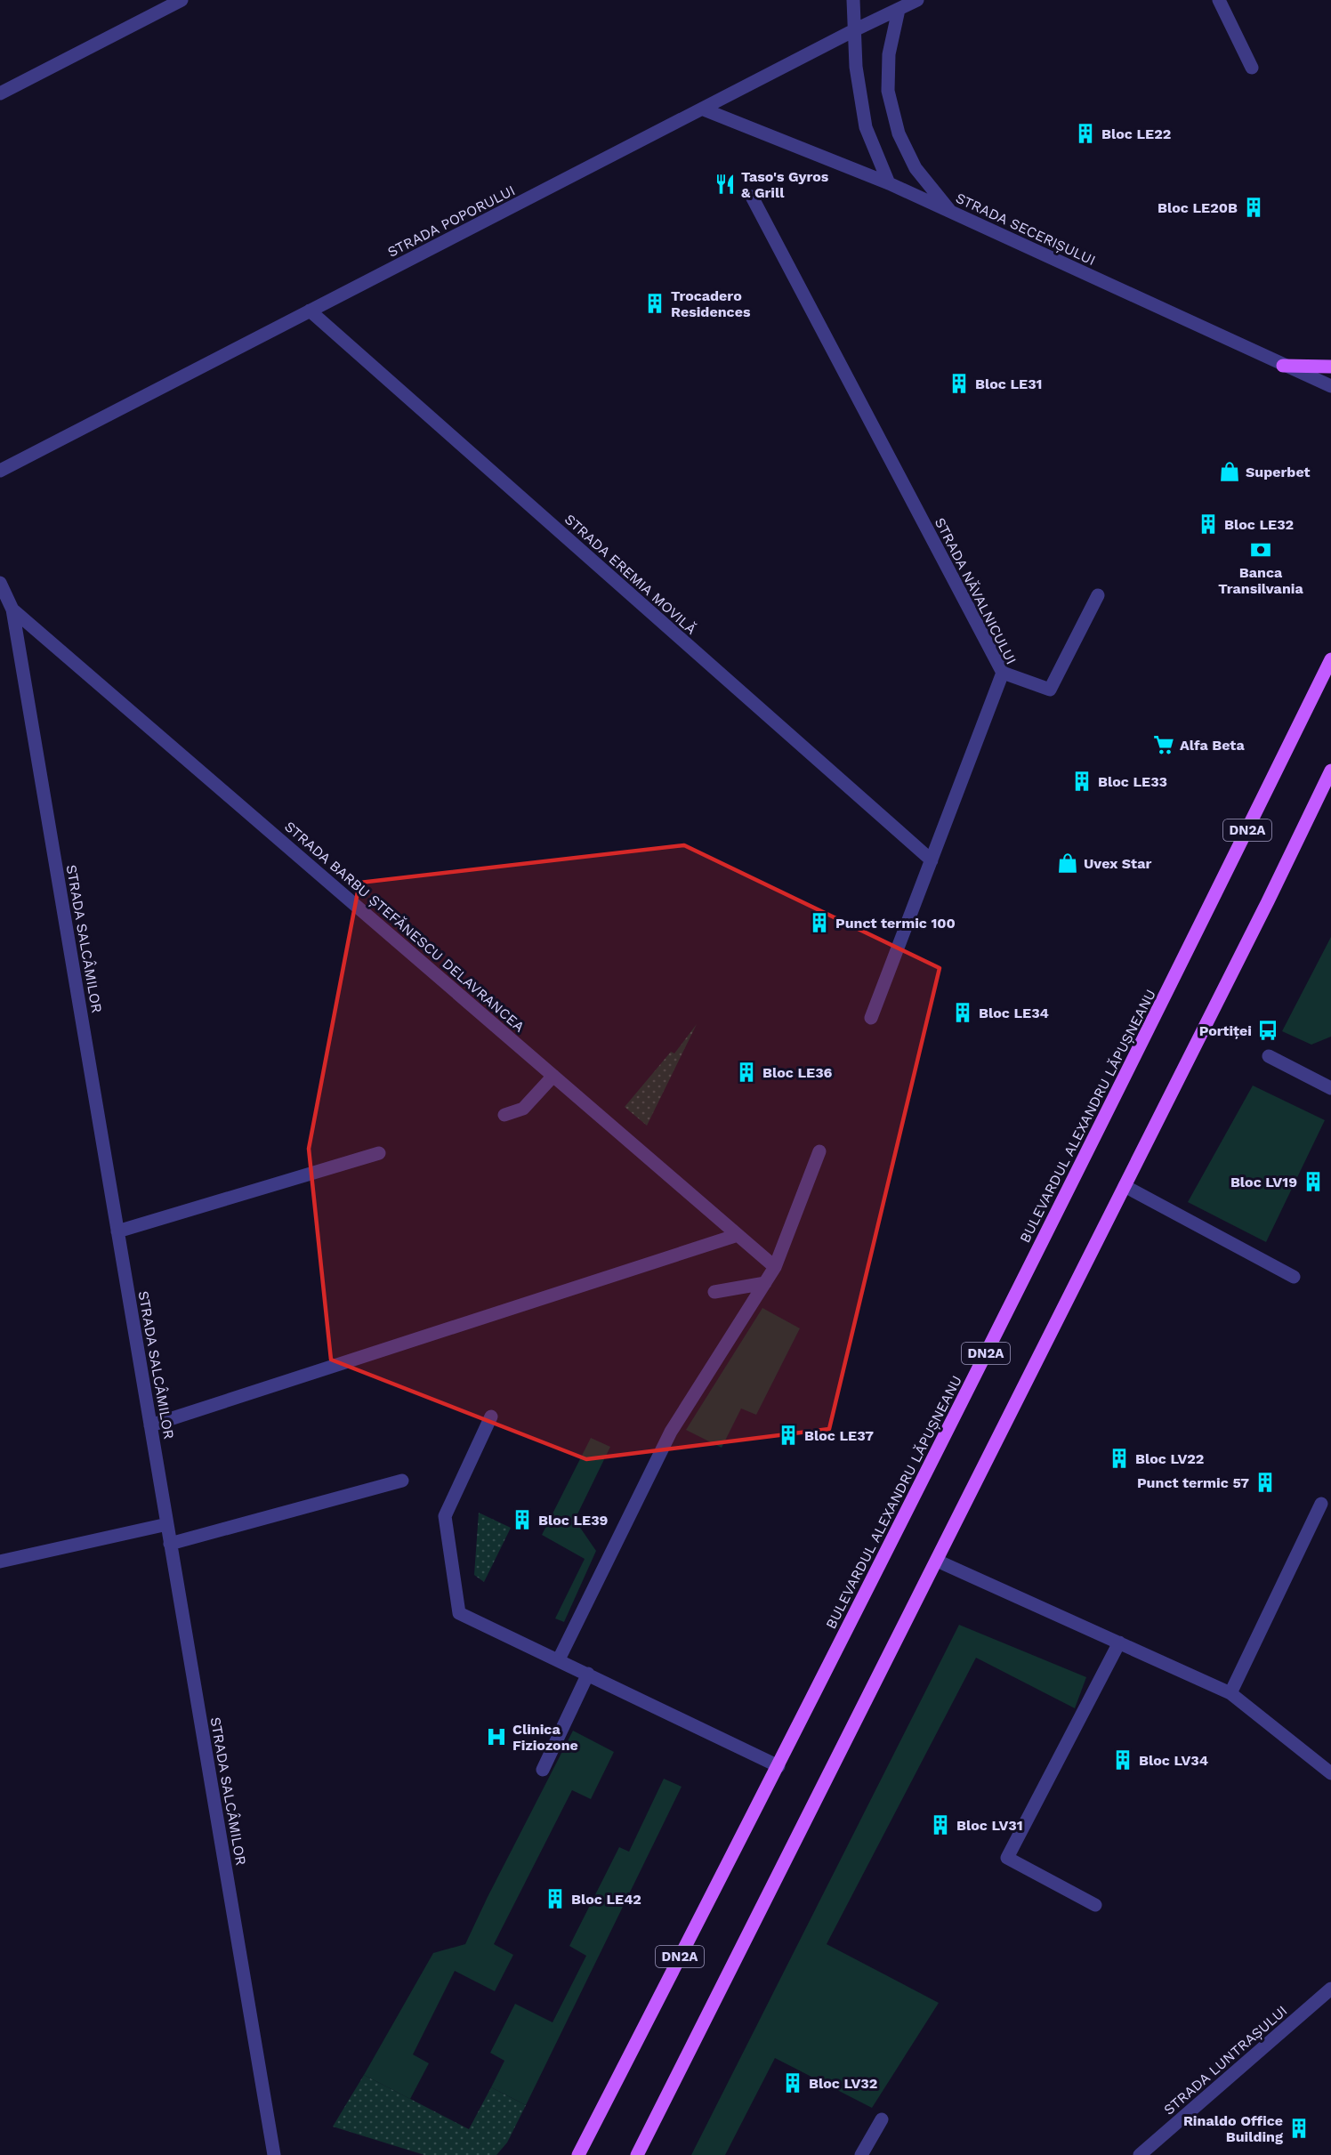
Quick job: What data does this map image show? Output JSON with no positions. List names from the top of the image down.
{
  "streets": {
    "main road": ["DN2A", "BULEVARDUL ALEXANDRU LĂPUȘNEANU"],
    "street": [
      "STRADA POPORULUI",
      "STRADA SECERIȘULUI",
      "STRADA EREMIA MOVILĂ",
      "STRADA NĂVALNICULUI",
      "STRADA BARBU ȘTEFĂNESCU DELAVRANCEA",
      "STRADA SALCÂMILOR",
      "STRADA LUNTRAȘULUI"
    ]
  },
  "crossings": [
    ["STRADA POPORULUI", "STRADA SECERIȘULUI"],
    ["STRADA POPORULUI", "STRADA EREMIA MOVILĂ"],
    ["STRADA EREMIA MOVILĂ", "STRADA NĂVALNICULUI"],
    ["STRADA BARBU ȘTEFĂNESCU DELAVRANCEA", "STRADA SALCÂMILOR"]
  ],
  "places": {
    "building": [
      "Bloc LE22",
      "Bloc LE20B",
      "Trocadero Residences",
      "Bloc LE31",
      "Bloc LE32",
      "Bloc LE33",
      "Punct termic 100",
      "Bloc LE34",
      "Bloc LE36",
      "Bloc LV19",
      "Bloc LE37",
      "Bloc LV22",
      "Punct termic 57",
      "Bloc LE39",
      "Bloc LV34",
      "Bloc LV31",
      "Bloc LE42",
      "Bloc LV32",
      "Rinaldo Office Building"
    ],
    "restaurant": ["Taso's Gyros & Grill"],
    "shop": ["Superbet", "Uvex Star"],
    "bank": ["Banca Transilvania"],
    "supermarket": ["Alfa Beta"],
    "bus stop": ["Portiței"],
    "hospital": ["Clinica Fiziozone"]
  }
}
